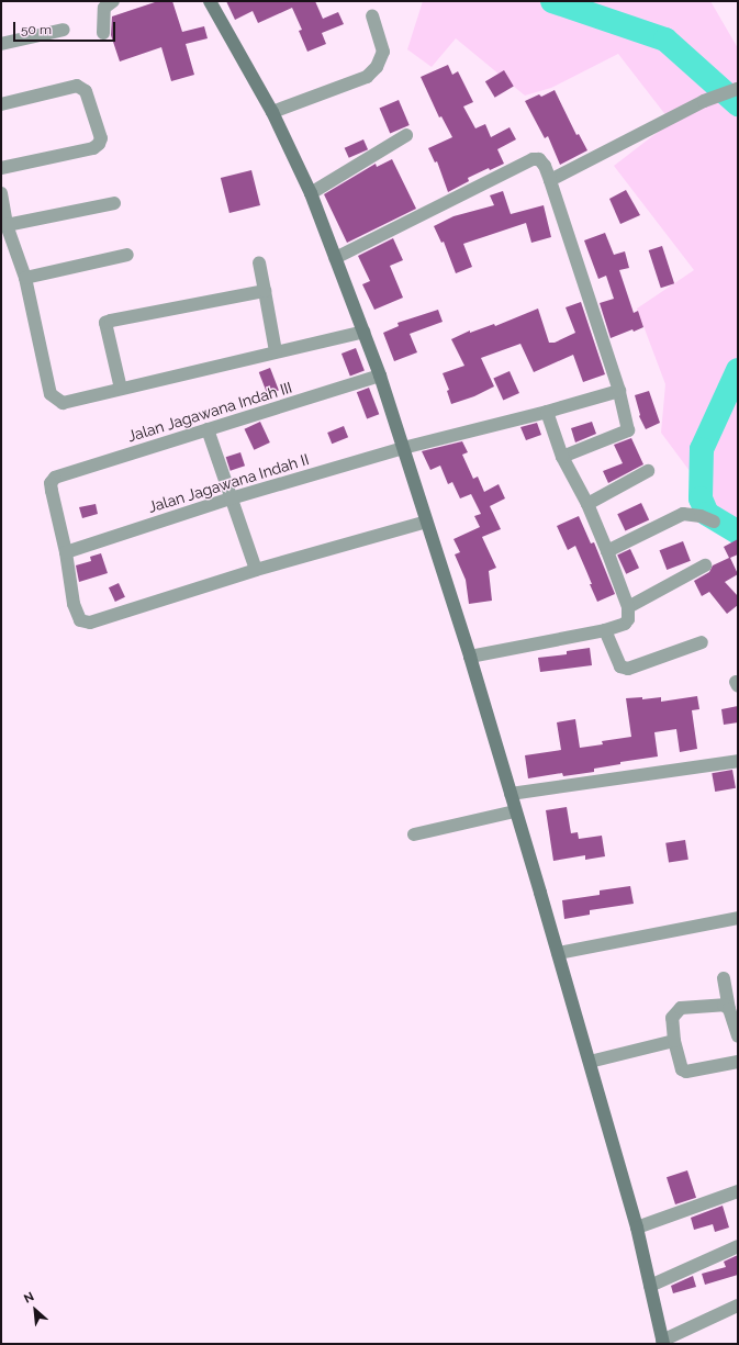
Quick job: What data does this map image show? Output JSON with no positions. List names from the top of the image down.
{
  "streets": {
    "street": ["Jalan Jagawana Indah III", "Jalan Jagawana Indah II"]
  },
  "crossings": [
    ["Jalan Jagawana Indah III", "Jalan Jagawana Indah II"]
  ],
  "scale_bar": "50 m",
  "north": "top left"
}
